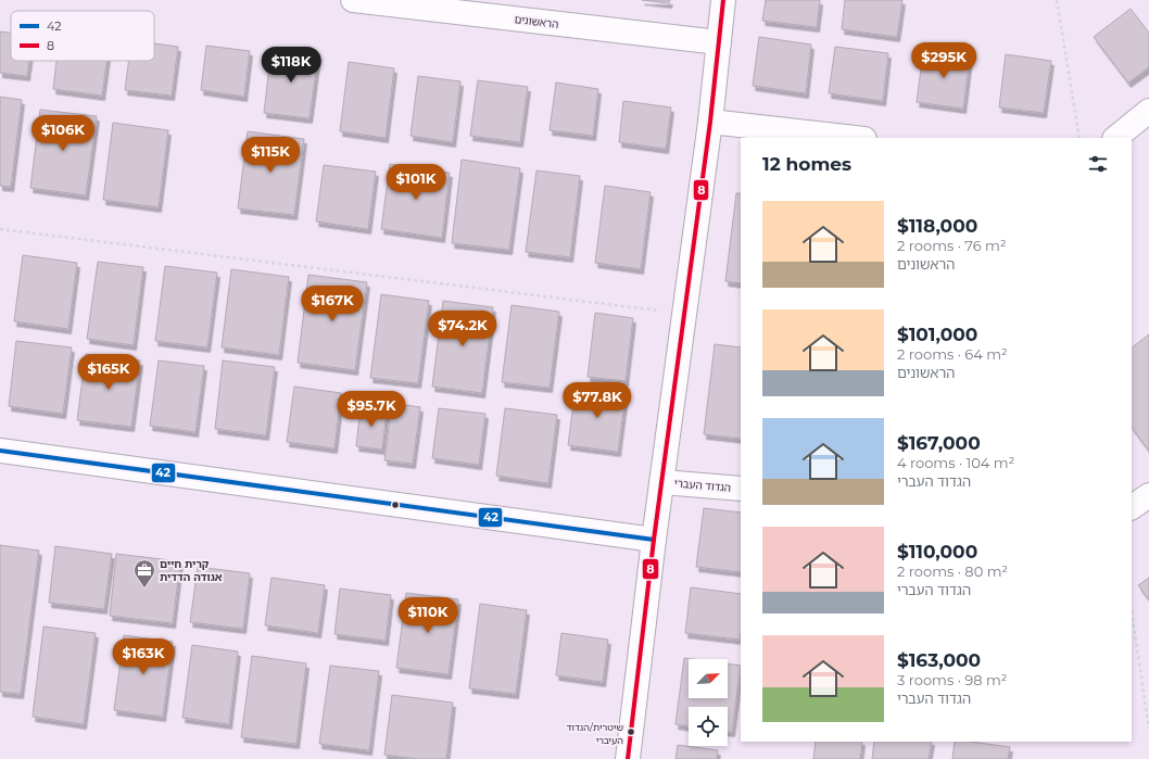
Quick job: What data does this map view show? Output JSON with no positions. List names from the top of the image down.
{
  "streets": {
    "street": ["הראשונים", "הגדוד העברי"]
  },
  "places": {
    "office": ["קרית חיים אגודה הדדית"],
    "other": ["שיטרית/הגדוד העיברי"]
  },
  "lines": ["transit line 8", "transit line 42"],
  "legend": ["42", "8"],
  "north": "top right",
  "page": {
    "price": [
      "$295K",
      "$118K",
      "$106K",
      "$115K",
      "$101K",
      "$167K",
      "$74.2K",
      "$165K",
      "$77.8K",
      "$95.7K",
      "$110K",
      "$163K"
    ],
    "heading": "12 homes",
    "list": [
      {
        "name": "$118,000",
        "note": "2 rooms · 76 m² · הראשונים"
      },
      {
        "name": "$101,000",
        "note": "2 rooms · 64 m² · הראשונים"
      },
      {
        "name": "$167,000",
        "note": "4 rooms · 104 m² · הגדוד העברי"
      },
      {
        "name": "$110,000",
        "note": "2 rooms · 80 m² · הגדוד העברי"
      },
      {
        "name": "$163,000",
        "note": "3 rooms · 98 m² · הגדוד העברי"
      }
    ]
  }
}
